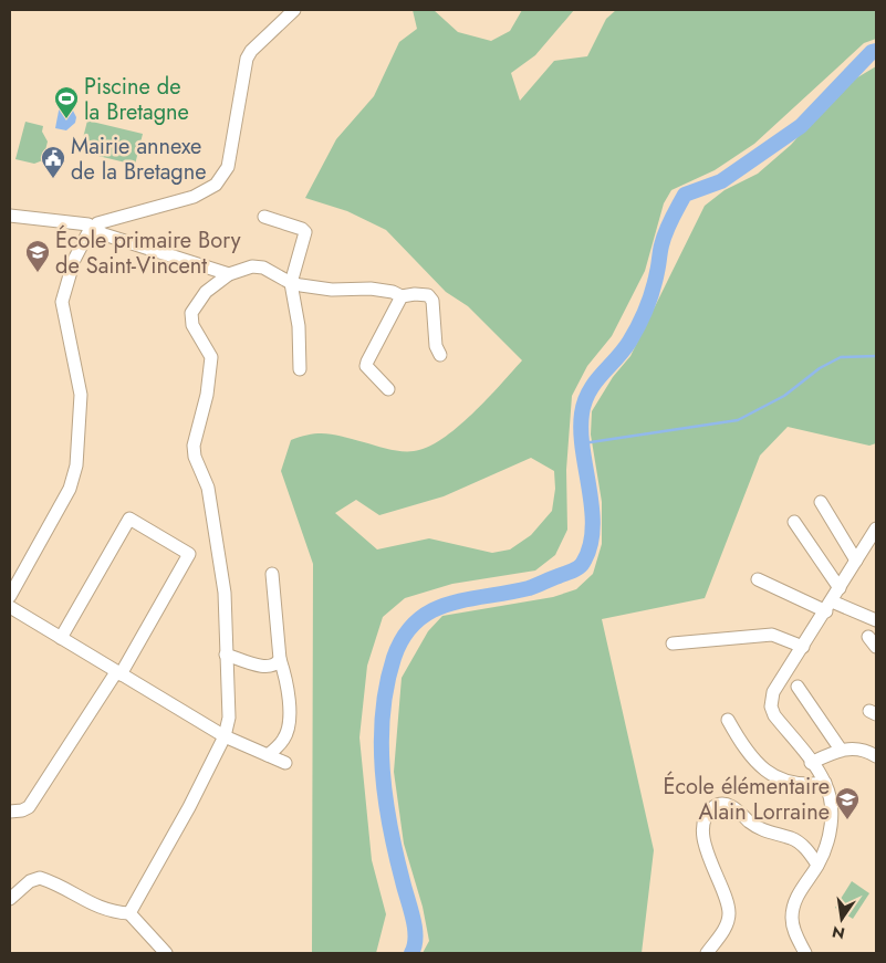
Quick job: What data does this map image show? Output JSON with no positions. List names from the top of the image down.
{
  "places": {
    "sports": ["Piscine de la Bretagne"],
    "public building": ["Mairie annexe de la Bretagne"],
    "school or university": ["École primaire Bory de Saint-Vincent", "École élémentaire Alain Lorraine"]
  },
  "north": "bottom"
}
